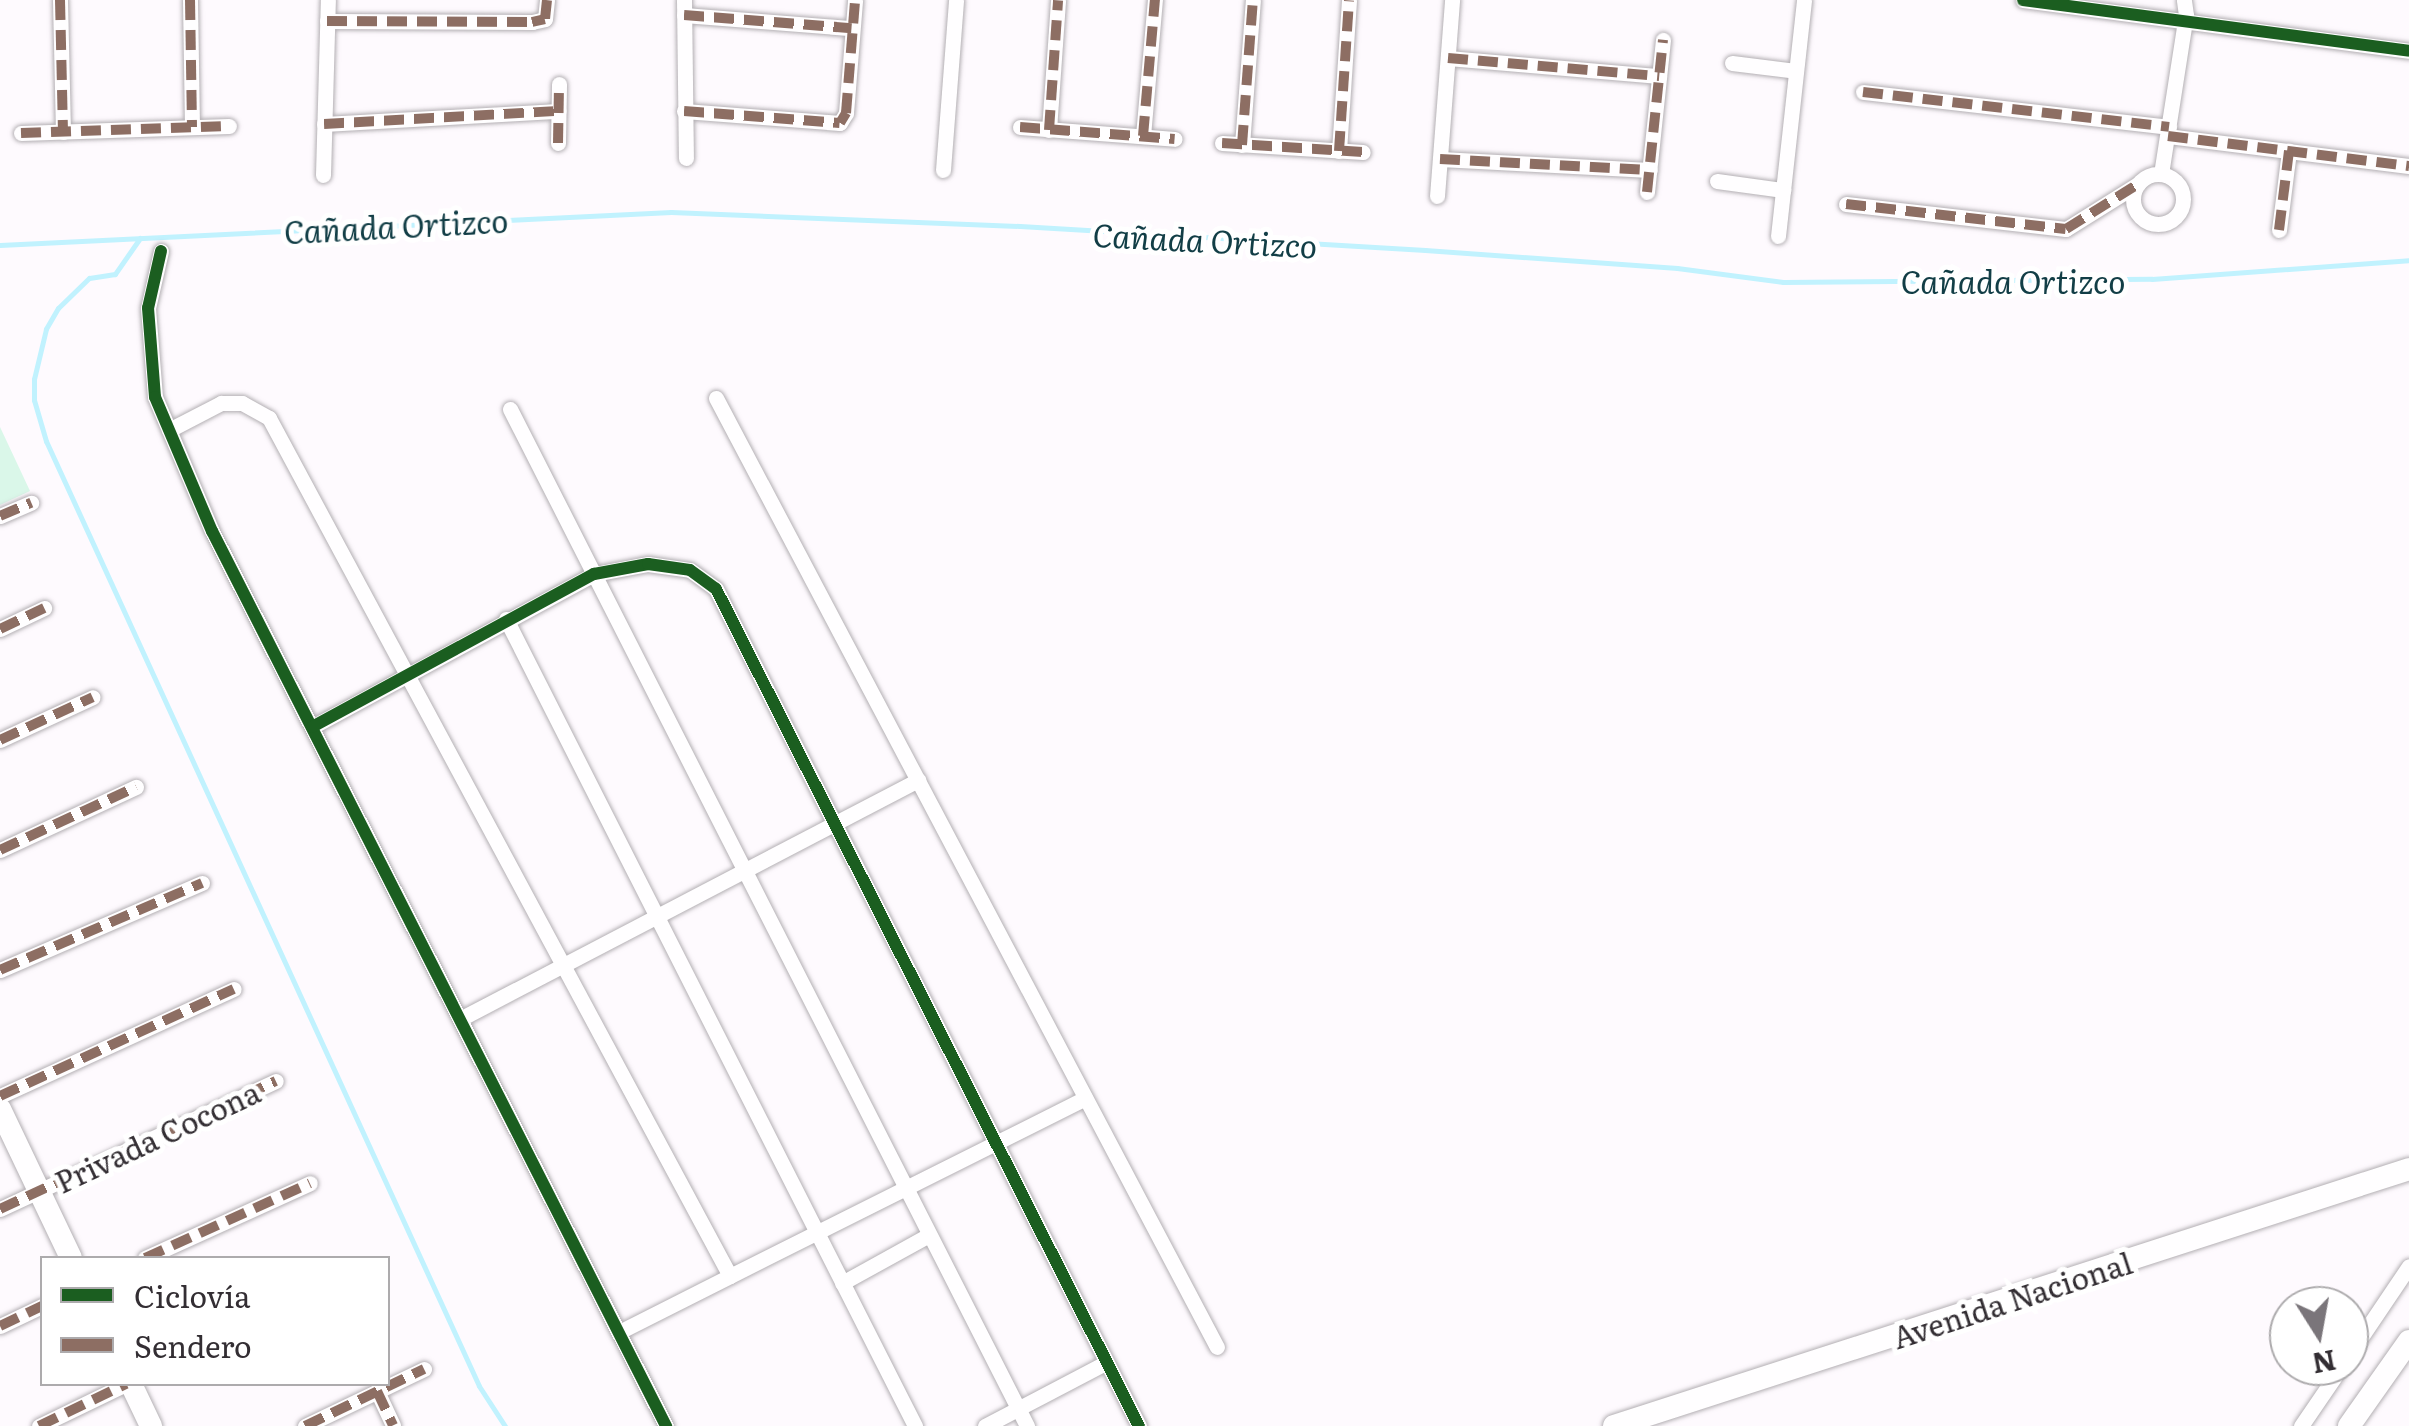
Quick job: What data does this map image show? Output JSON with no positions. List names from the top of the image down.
{
  "streets": {
    "main road": ["Avenida Nacional"],
    "street": ["Privada Cocona"]
  },
  "water": ["Cañada Ortizco"],
  "legend": ["Ciclovía", "Sendero"],
  "north": "bottom"
}
